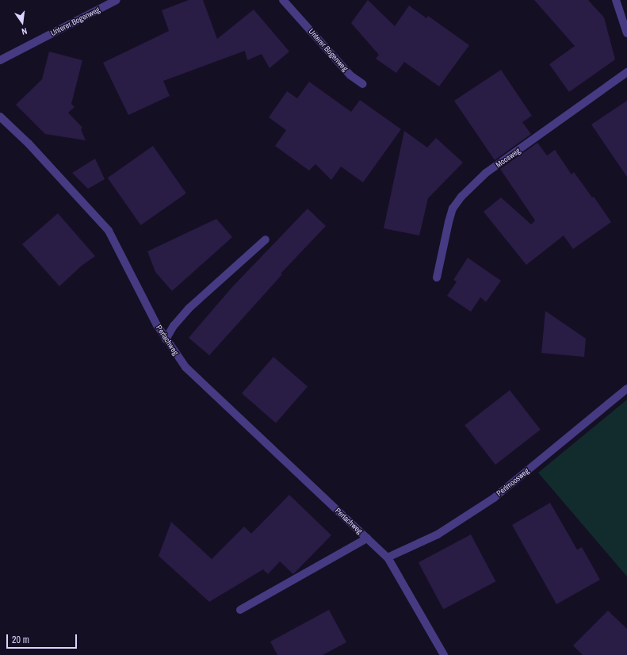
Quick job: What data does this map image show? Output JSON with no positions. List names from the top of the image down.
{
  "streets": {
    "street": [
      "Unterer Bogenweg",
      "Moosweg",
      "Perlachweg",
      "Perlmoosweg"
    ]
  },
  "crossings": [
    ["Perlachweg", "Perlmoosweg"]
  ],
  "scale_bar": "20 m",
  "north": "bottom"
}
